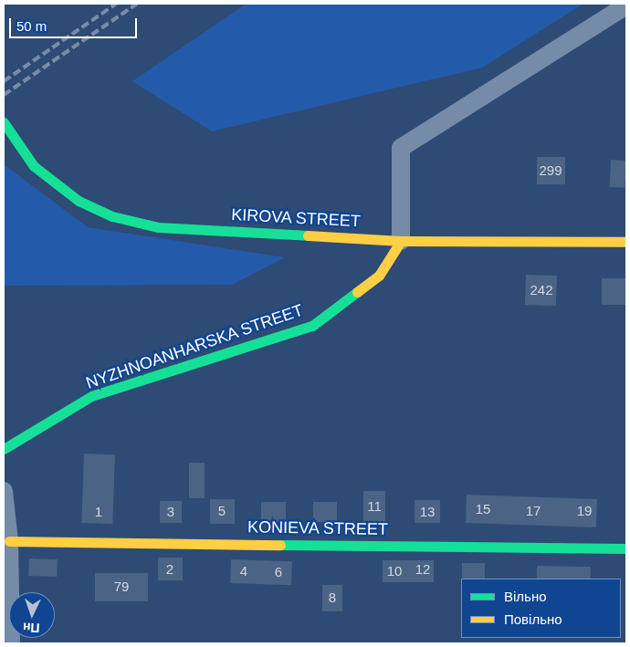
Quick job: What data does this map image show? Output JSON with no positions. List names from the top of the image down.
{
  "streets": {
    "street": ["KIROVA STREET", "NYZHNOANHARSKA STREET", "KONIEVA STREET"]
  },
  "crossings": [
    ["KIROVA STREET", "NYZHNOANHARSKA STREET"]
  ],
  "house_numbers": [
    "299",
    "242",
    "11",
    "15",
    "5",
    "17",
    "19",
    "1",
    "3",
    "13",
    "2",
    "12",
    "4",
    "10",
    "6",
    "79",
    "8"
  ],
  "legend": ["Вільно", "Повільно"],
  "scale_bar": "50 m",
  "north": "bottom"
}
